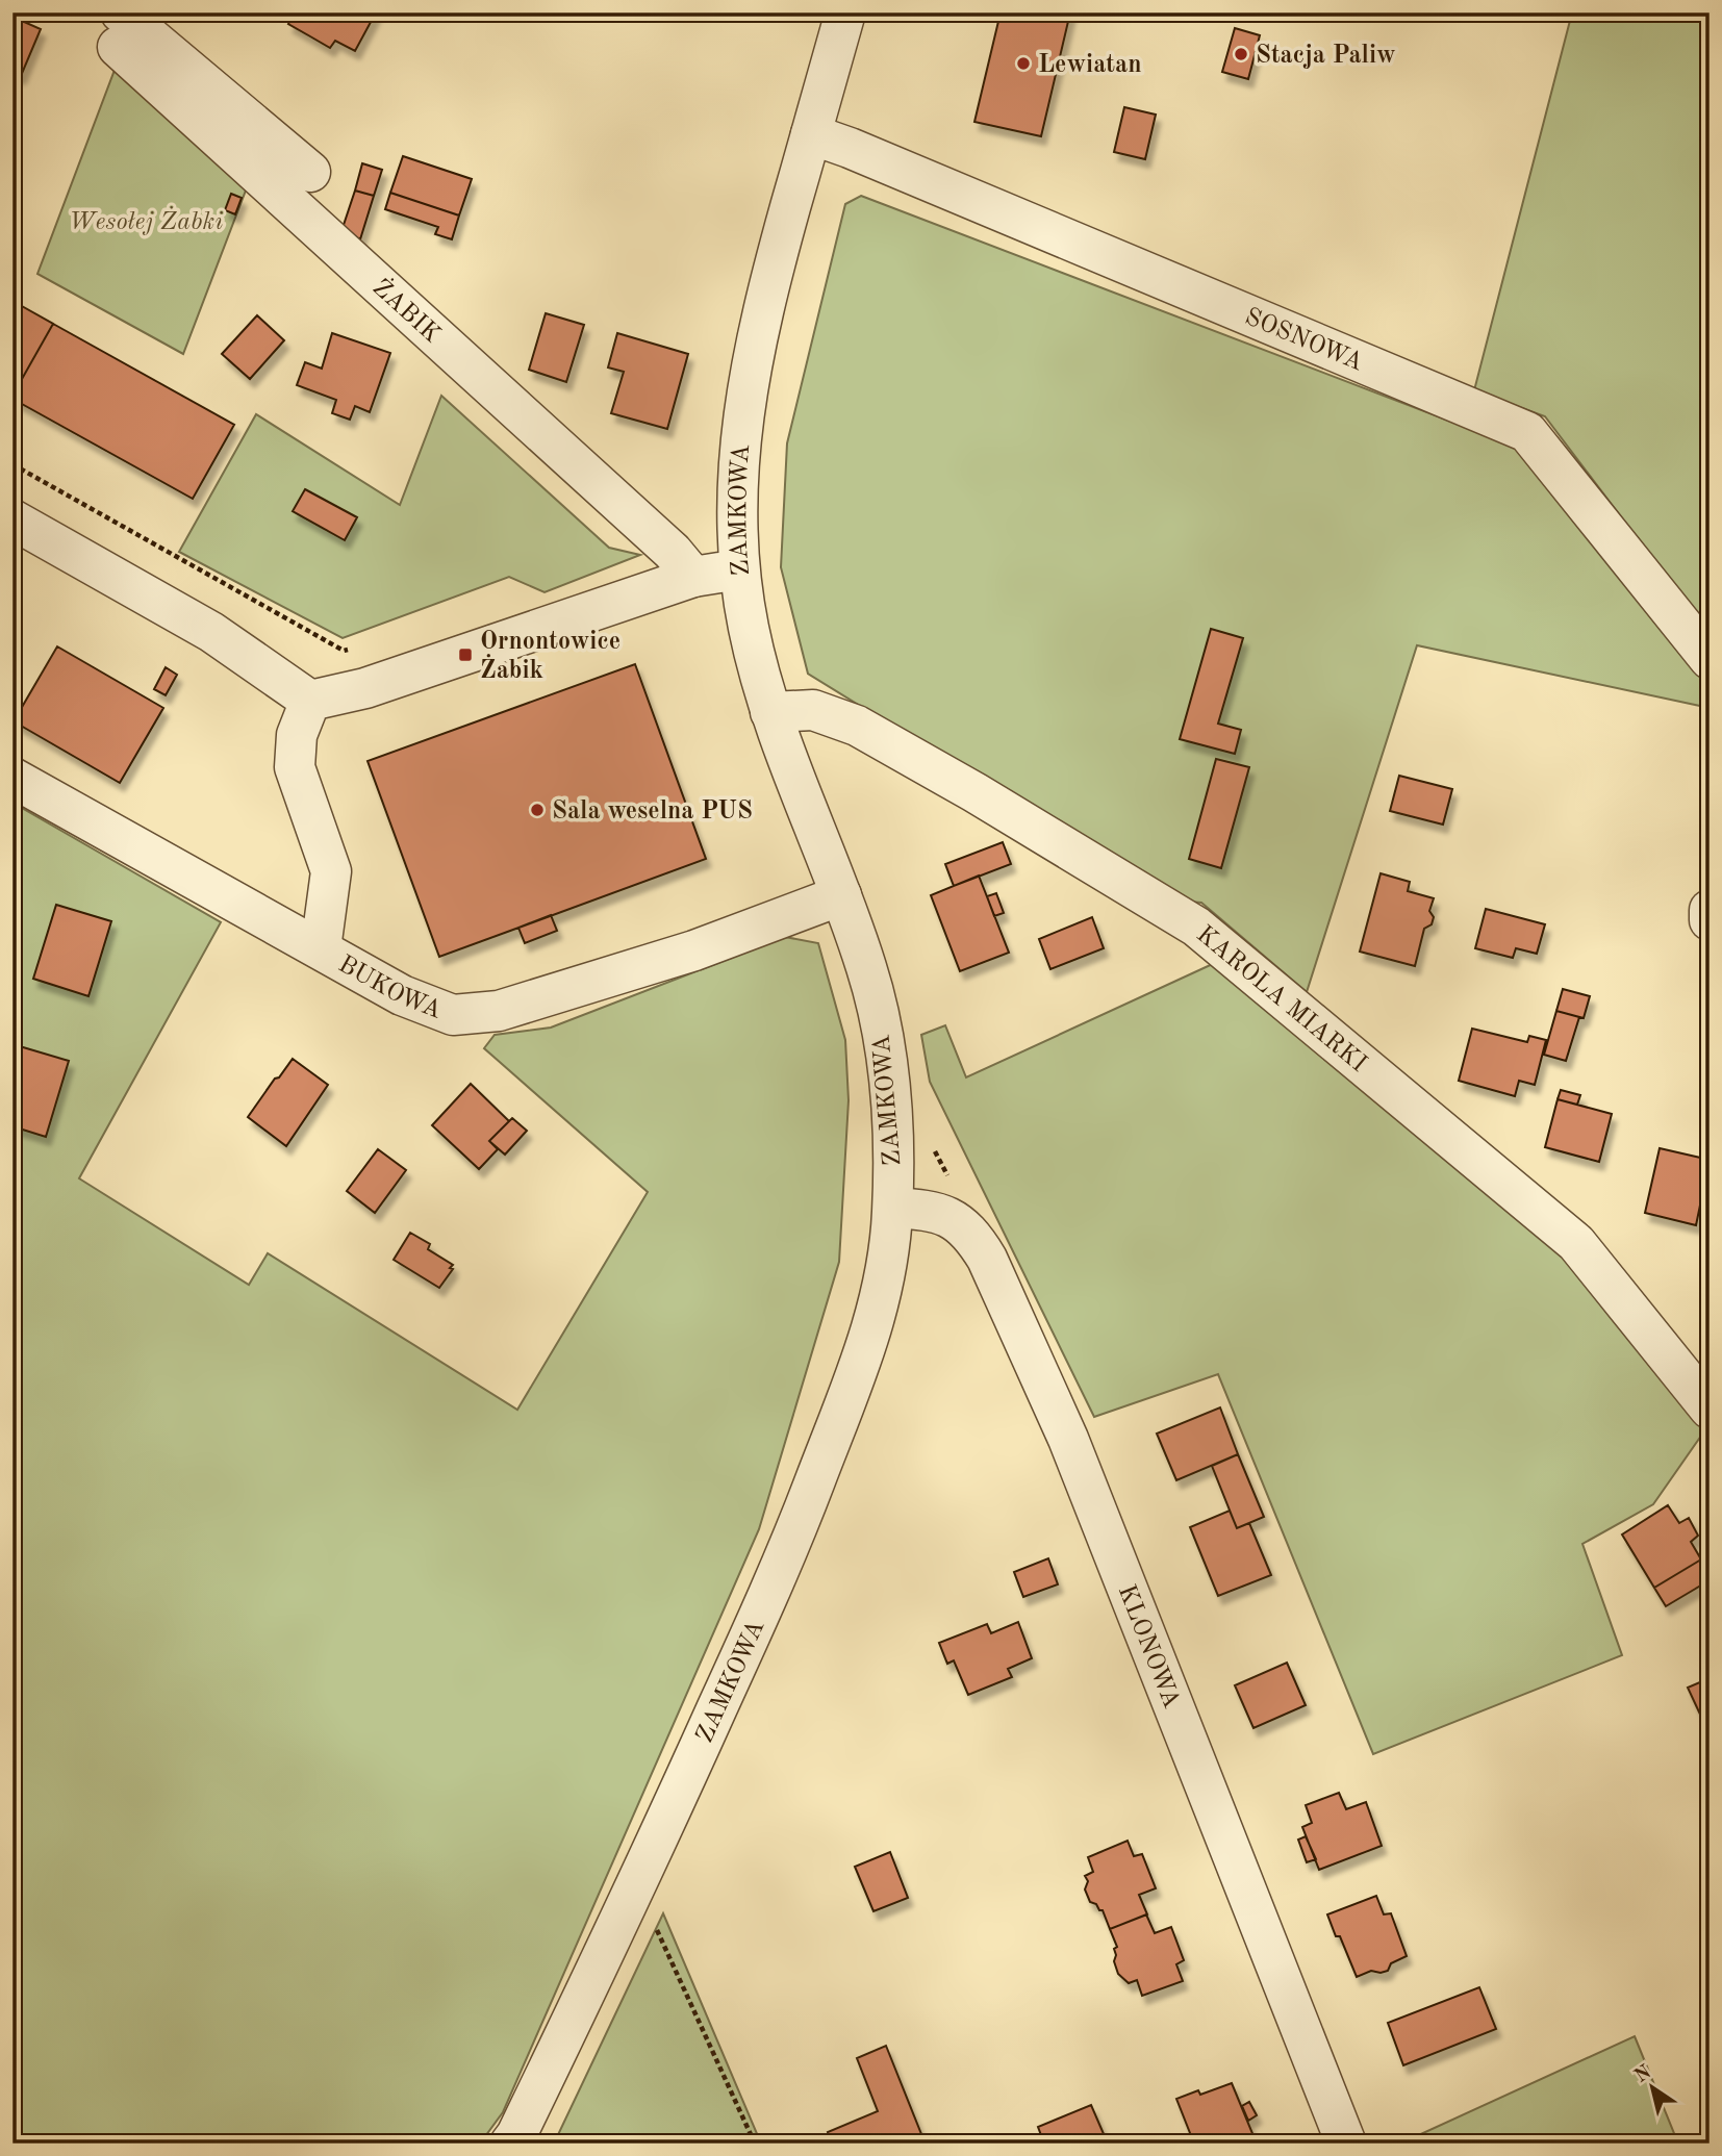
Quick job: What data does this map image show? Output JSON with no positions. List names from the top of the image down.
{
  "streets": {
    "street": [
      "ŻABIK",
      "SOSNOWA",
      "ZAMKOWA",
      "BUKOWA",
      "KAROLA MIARKI",
      "KLONOWA"
    ]
  },
  "crossings": [
    ["SOSNOWA", "ZAMKOWA"],
    ["ZAMKOWA", "BUKOWA"],
    ["ZAMKOWA", "KAROLA MIARKI"],
    ["ZAMKOWA", "KLONOWA"]
  ],
  "parks": ["Wesołej Żabki"],
  "places": {
    "other": ["Stacja Paliw", "Lewiatan", "Sala weselna PUS"],
    "transit": ["Ornontowice Żabik"]
  },
  "north": "top left"
}
